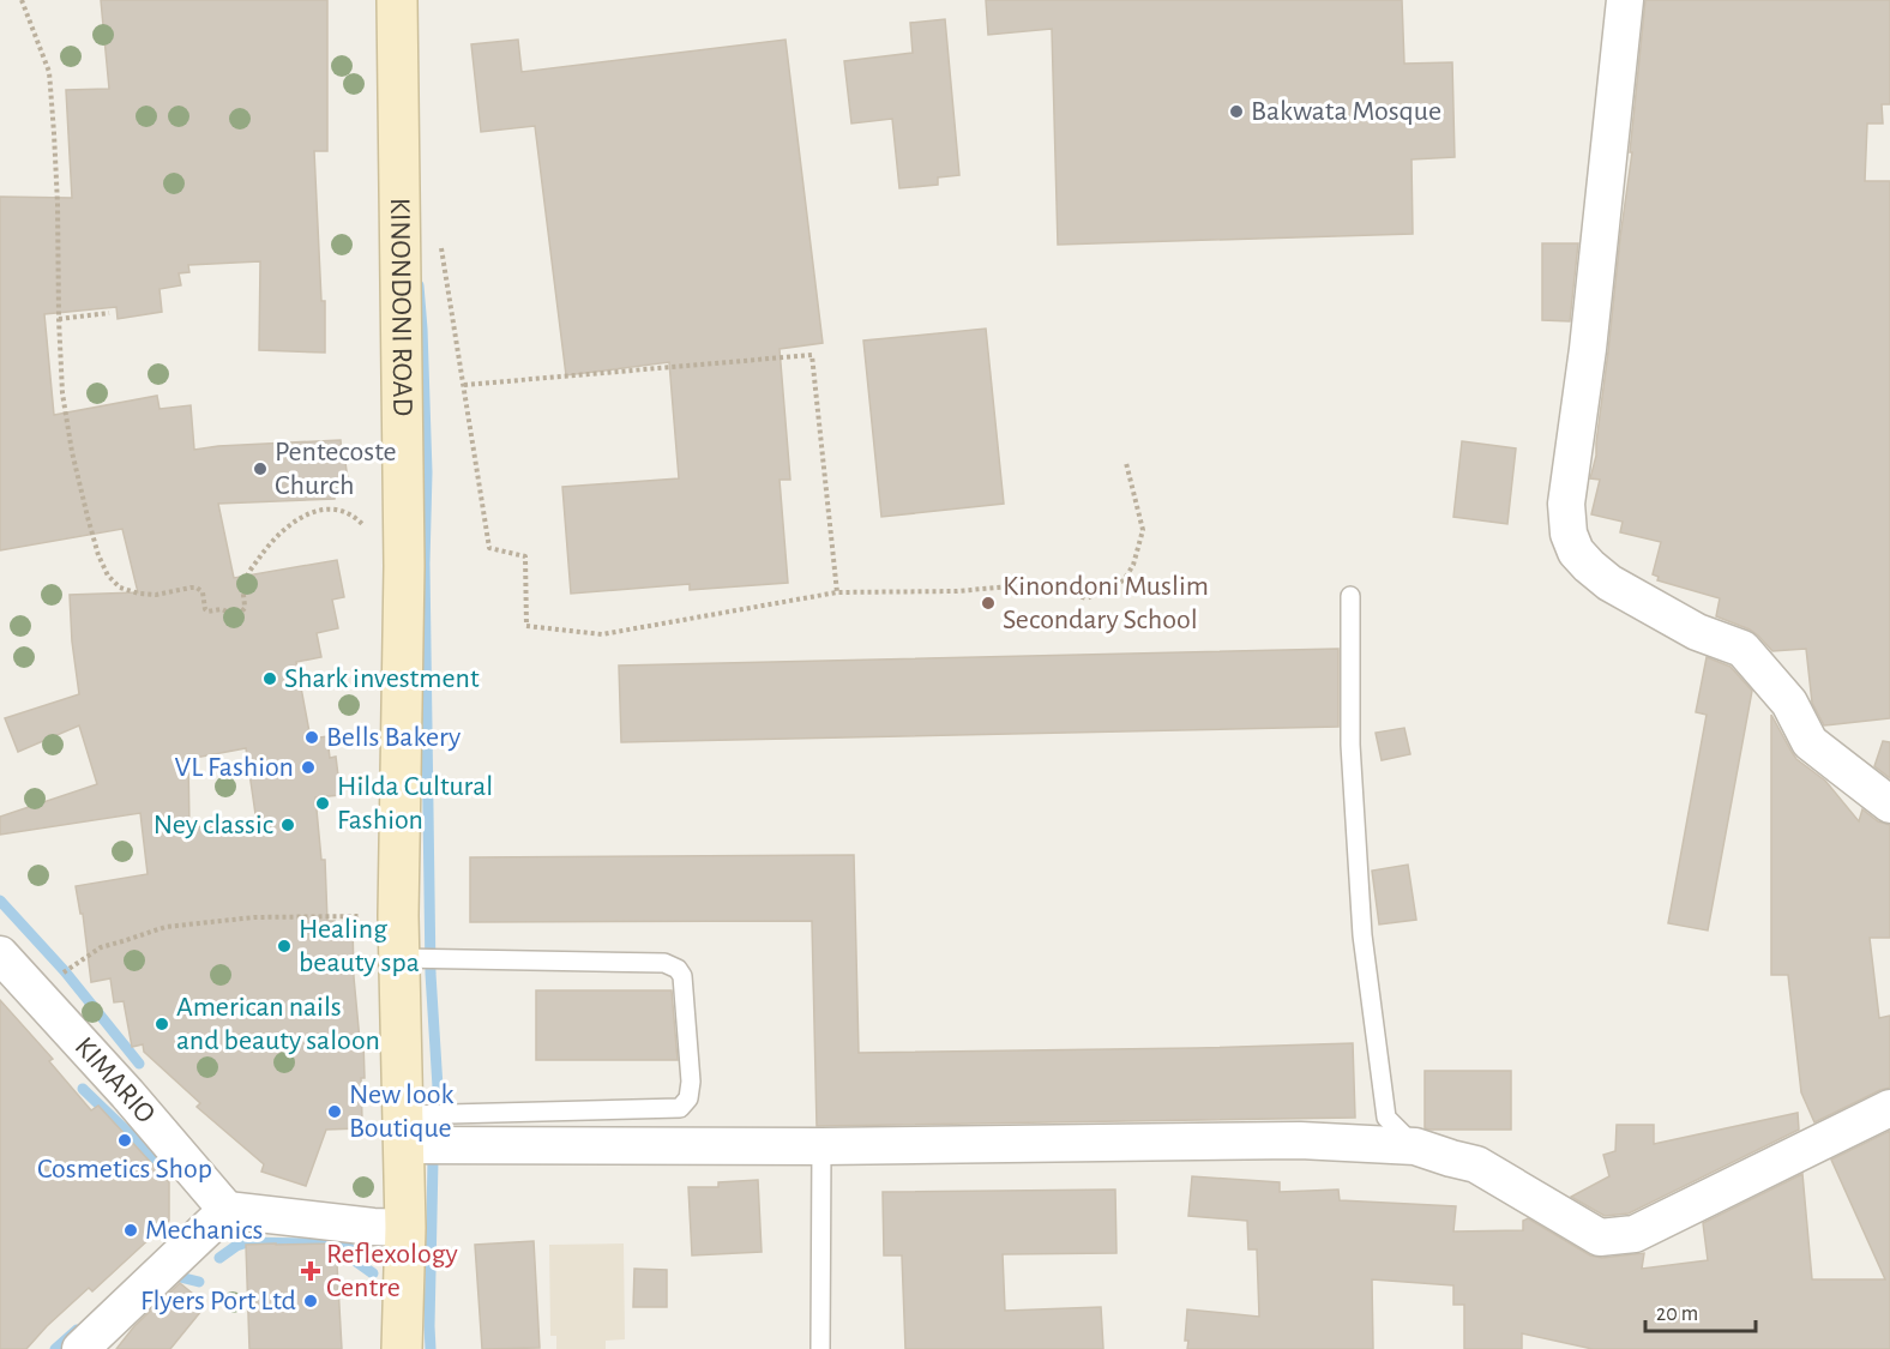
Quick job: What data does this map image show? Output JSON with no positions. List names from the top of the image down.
{
  "streets": {
    "street": ["KINONDONI ROAD", "KIMARIO"]
  },
  "places": {
    "other": [
      "Bakwata Mosque",
      "Pentecoste Church",
      "Kinondoni Muslim Secondary School",
      "Shark investment",
      "Bells Bakery",
      "VL Fashion",
      "Hilda Cultural Fashion",
      "Ney classic",
      "Healing beauty spa",
      "American nails and beauty saloon",
      "New look Boutique",
      "Cosmetics Shop",
      "Mechanics",
      "Flyers Port Ltd"
    ],
    "health": ["Reflexology Centre"]
  },
  "scale_bar": "20 m"
}
